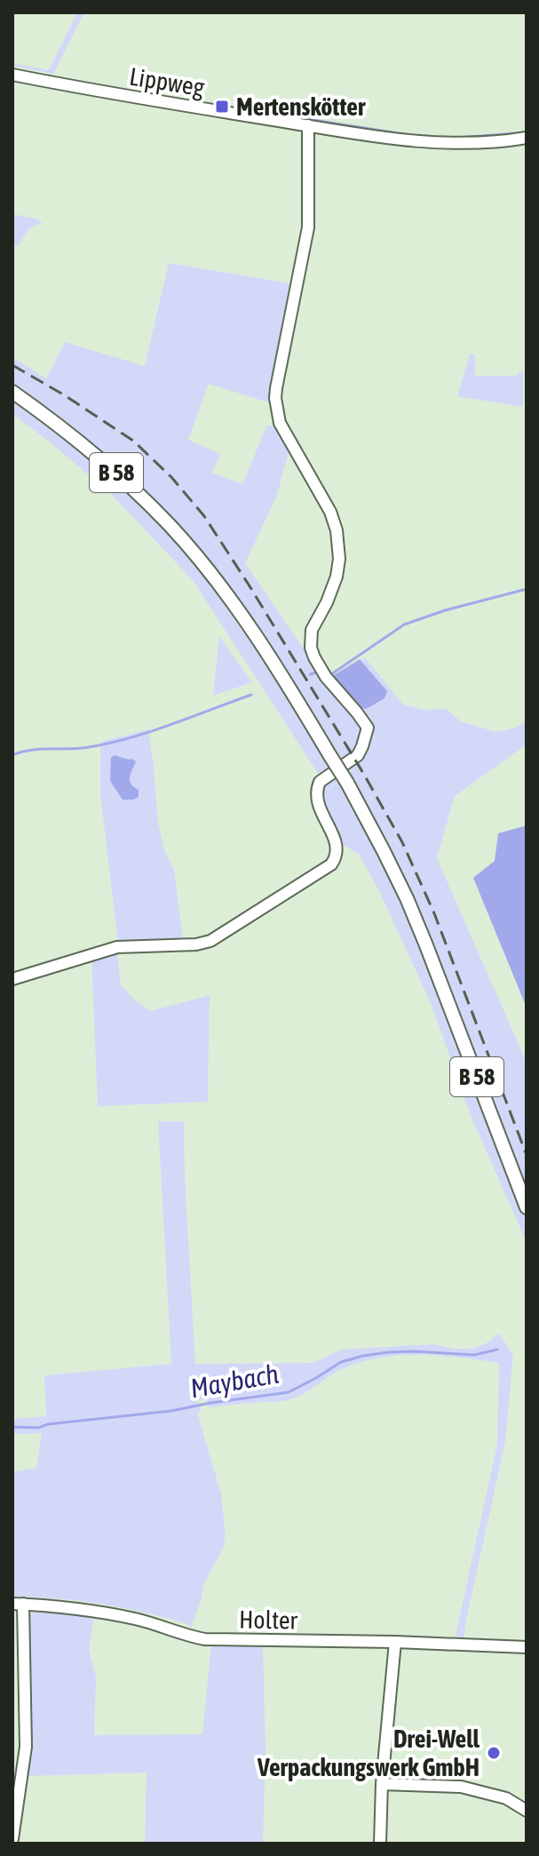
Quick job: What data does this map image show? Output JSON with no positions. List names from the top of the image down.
{
  "streets": {
    "main road": ["B 58"],
    "street": ["Lippweg", "Holter"]
  },
  "water": ["Maybach"],
  "places": {
    "transit": ["Mertenskötter"],
    "other": ["Drei-Well Verpackungswerk GmbH"]
  }
}
